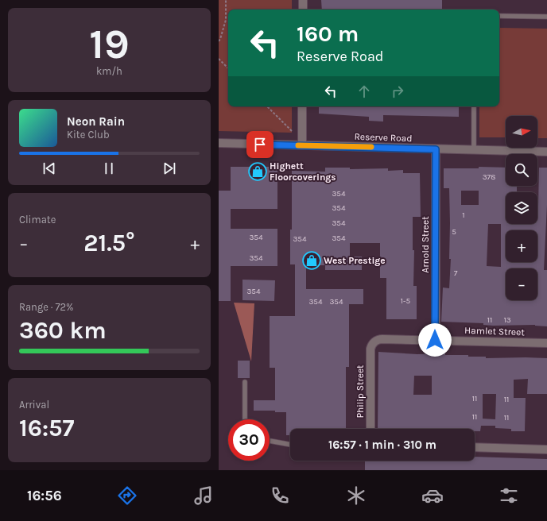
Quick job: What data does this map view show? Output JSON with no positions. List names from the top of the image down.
{
  "streets": {
    "street": [
      "Reserve Road",
      "Arnold Street",
      "Hamlet Street",
      "Philip Street"
    ]
  },
  "crossings": [
    ["Reserve Road", "Arnold Street"],
    ["Arnold Street", "Hamlet Street"],
    ["Hamlet Street", "Philip Street"]
  ],
  "places": {
    "shop": ["Highett Floorcoverings", "West Prestige"]
  },
  "house_numbers": [
    "378",
    "354",
    "354",
    "1",
    "354",
    "5",
    "354",
    "354",
    "354",
    "354",
    "7",
    "354",
    "1-5",
    "354",
    "354",
    "11",
    "13",
    "11",
    "11",
    "11",
    "11"
  ],
  "north": "right",
  "page": {
    "tile": [
      ["19", "km/h"],
      "Climate",
      ["Range · 72%", "360 km"],
      ["Arrival", "16:57"]
    ],
    "turn": ["160 m", "Reserve Road"],
    "song": ["Neon Rain", "Kite Club"],
    "map_buttons": ["+", "−"],
    "heat": ["−", "21.5°", "+"],
    "limit": "30",
    "trip": "16:57 · 1 min · 310 m",
    "tabs": "16:56"
  }
}
